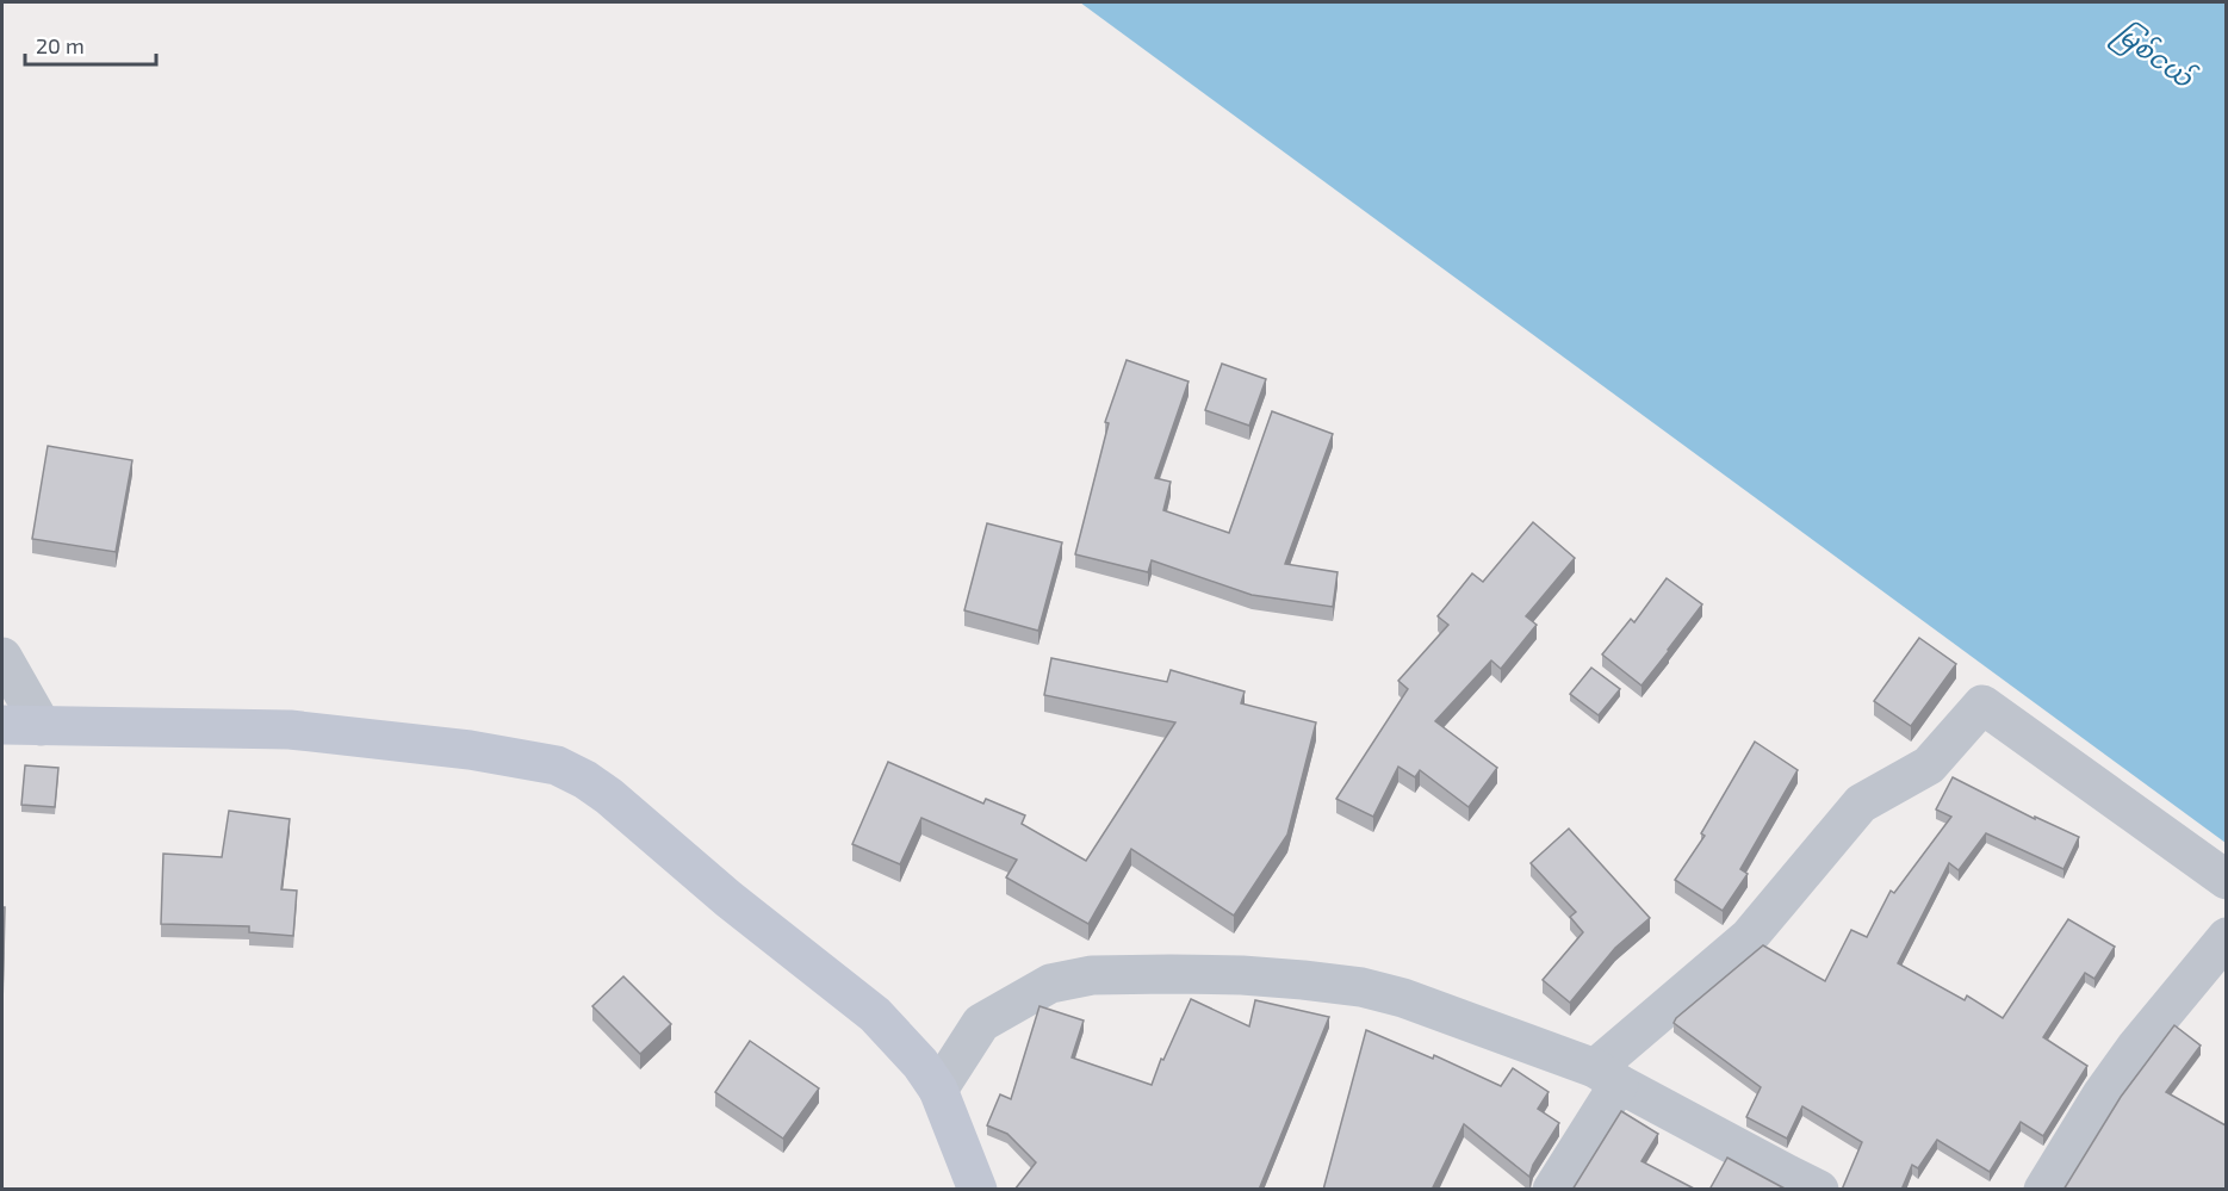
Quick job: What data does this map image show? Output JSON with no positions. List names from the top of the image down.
{
  "water": ["မြစ်ငယ်"],
  "scale_bar": "20 m"
}
